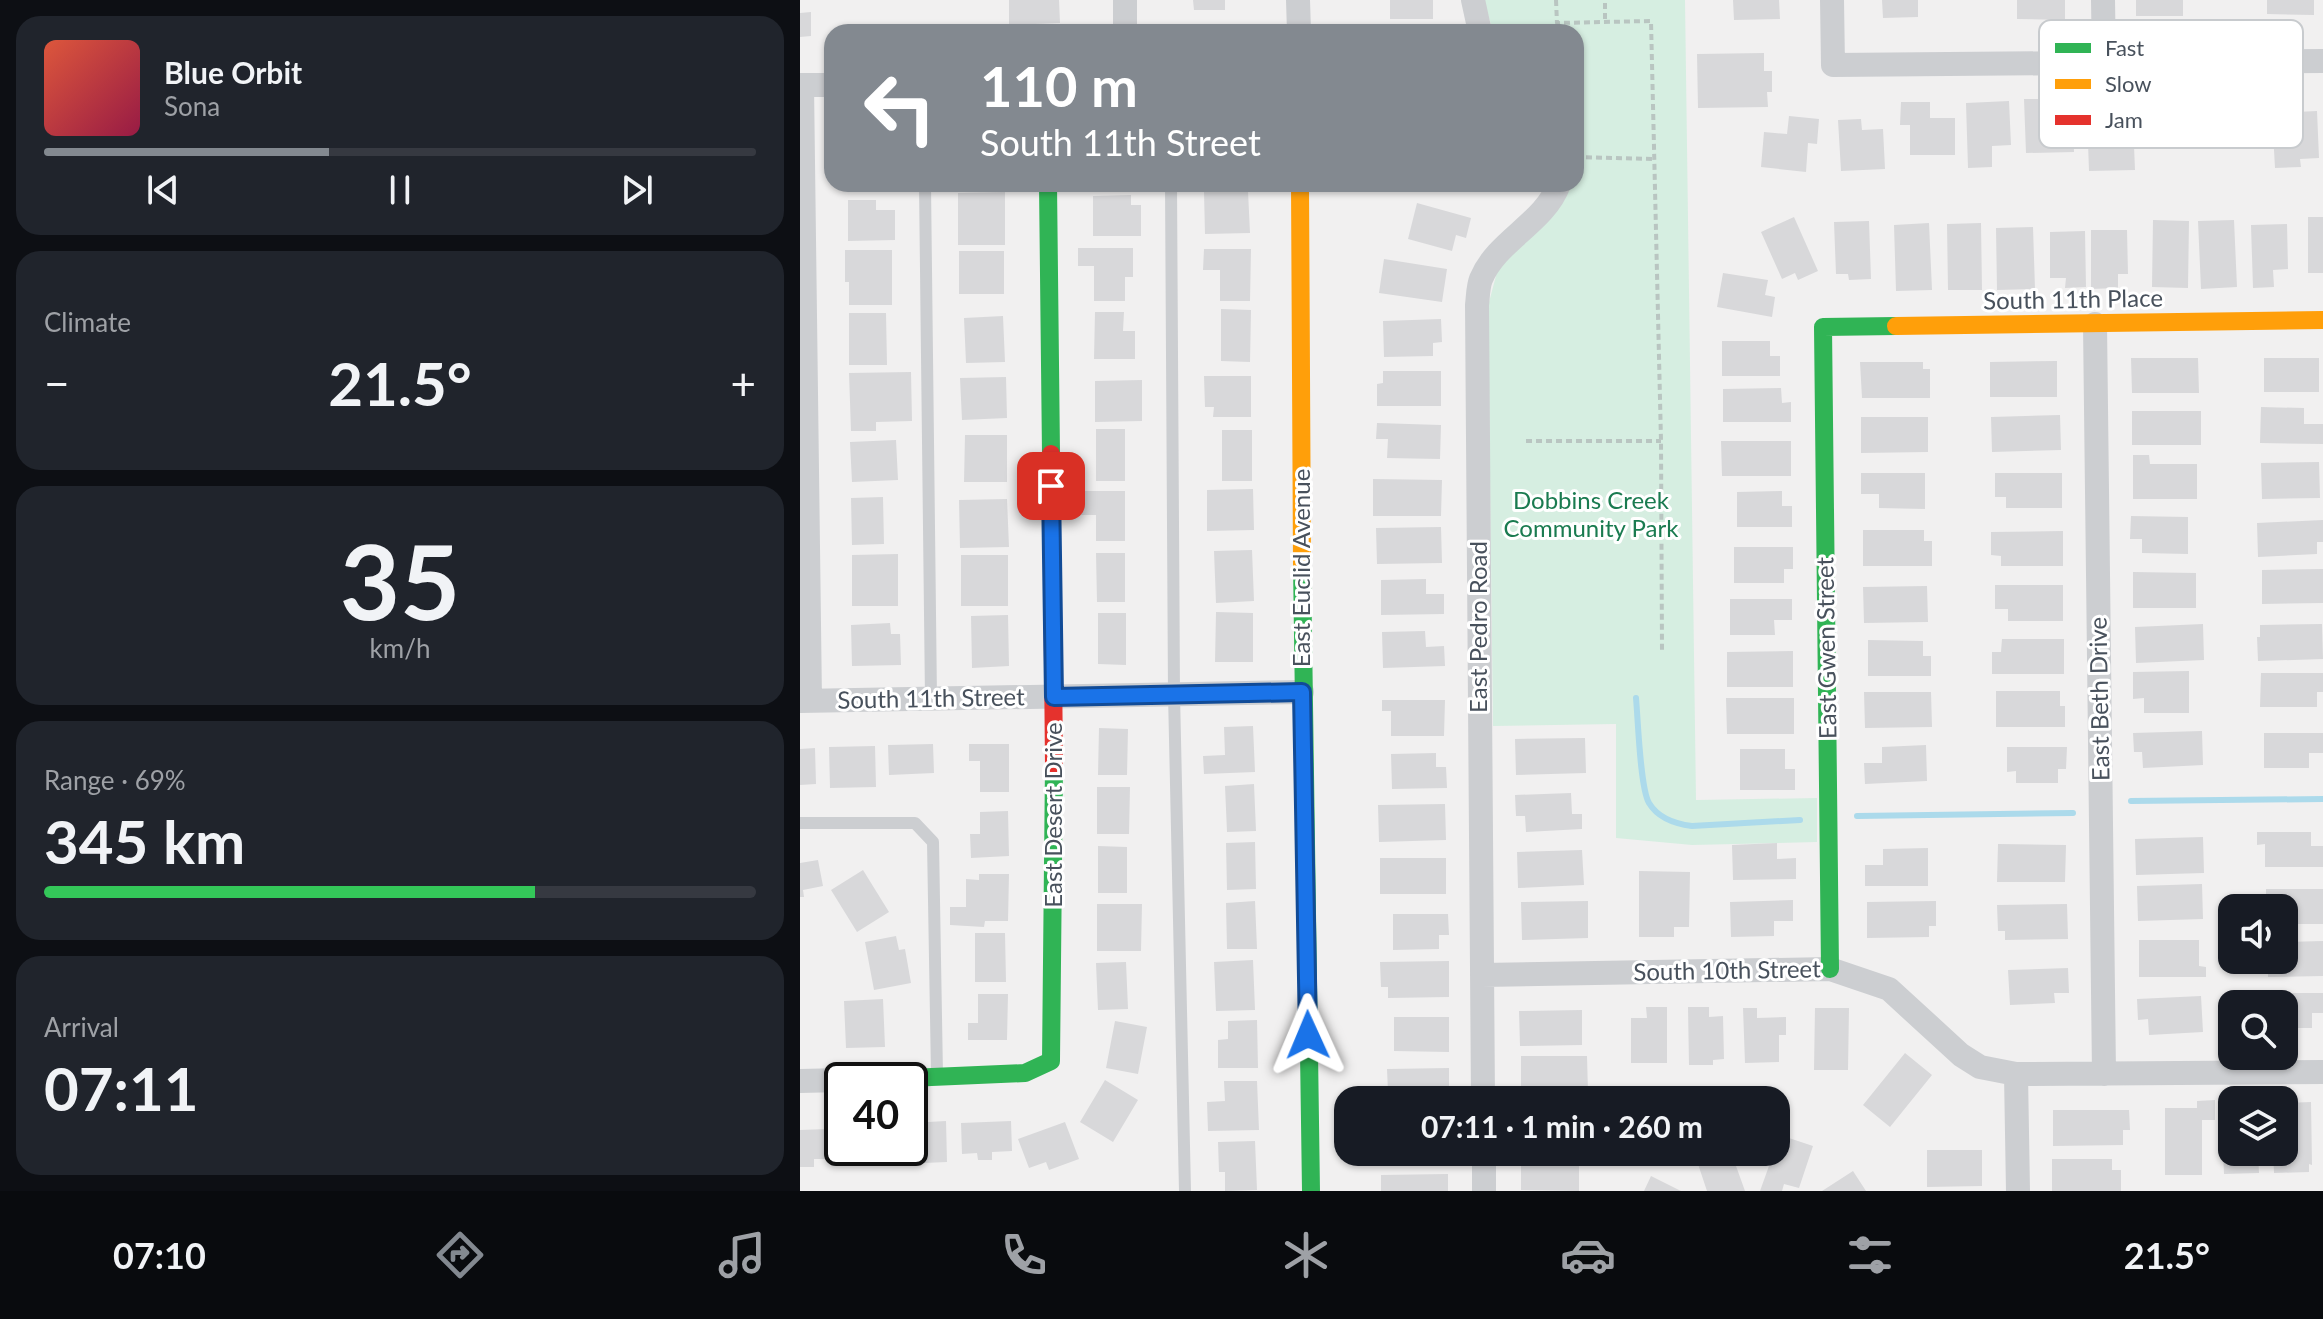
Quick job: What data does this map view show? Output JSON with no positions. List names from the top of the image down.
{
  "streets": {
    "street": [
      "South 11th Place",
      "East Euclid Avenue",
      "East Pedro Road",
      "East Gwen Street",
      "South 11th Street",
      "East Beth Drive",
      "East Desert Drive",
      "South 10th Street"
    ]
  },
  "crossings": [
    ["South 11th Place", "East Gwen Street"],
    ["South 11th Place", "East Beth Drive"],
    ["East Euclid Avenue", "South 11th Street"],
    ["East Pedro Road", "South 10th Street"],
    ["East Gwen Street", "South 10th Street"],
    ["South 11th Street", "East Desert Drive"],
    ["East Beth Drive", "South 10th Street"]
  ],
  "parks": ["Dobbins Creek Community Park"],
  "legend": ["Fast", "Slow", "Jam"],
  "page": {
    "turn": ["110 m", "South 11th Street"],
    "song": ["Blue Orbit", "Sona"],
    "tile": [
      "Climate",
      ["35", "km/h"],
      ["Range · 69%", "345 km"],
      ["Arrival", "07:11"]
    ],
    "heat": ["−", "21.5°", "+"],
    "limit": "40",
    "trip": "07:11 · 1 min · 260 m",
    "tabs": ["07:10", "21.5°"]
  }
}
